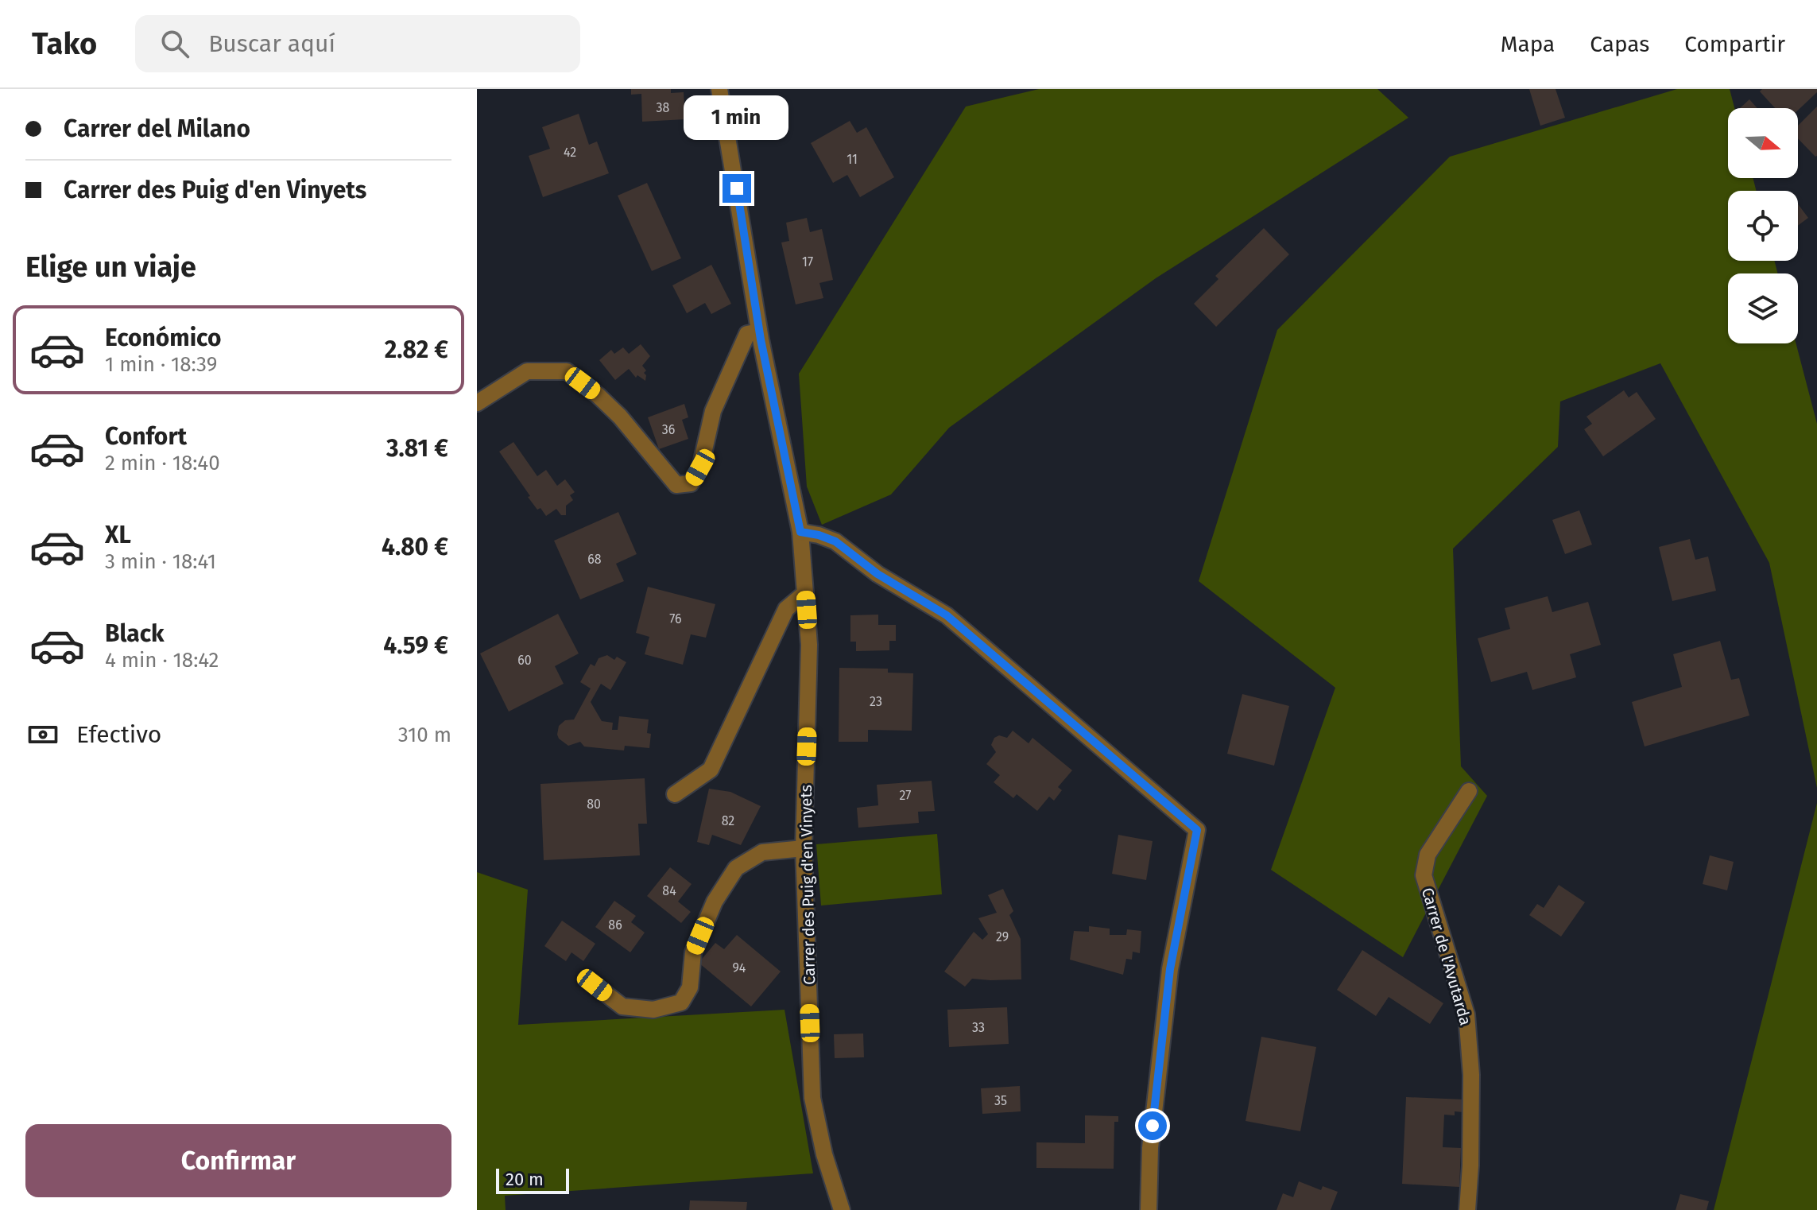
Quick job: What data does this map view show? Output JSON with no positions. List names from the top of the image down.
{
  "streets": {
    "street": ["Carrer des Puig d'en Vinyets", "Carrer de l'Avutarda"]
  },
  "house_numbers": [
    "38",
    "42",
    "11",
    "17",
    "36",
    "68",
    "76",
    "60",
    "23",
    "27",
    "80",
    "82",
    "84",
    "86",
    "29",
    "94",
    "33",
    "35"
  ],
  "scale_bar": "20 m",
  "north": "right",
  "page": {
    "header": "Tako",
    "search": "Buscar aquí",
    "nav": ["Mapa", "Capas", "Compartir"],
    "banner": ["Carrer del Milano", "Carrer des Puig d'en Vinyets"],
    "bubble": "1 min",
    "heading": "Elige un viaje",
    "list": [
      {
        "name": "Económico",
        "note": "1 min · 18:39",
        "value": "2.82 €"
      },
      {
        "name": "Confort",
        "note": "2 min · 18:40",
        "value": "3.81 €"
      },
      {
        "name": "XL",
        "note": "3 min · 18:41",
        "value": "4.80 €"
      },
      {
        "name": "Black",
        "note": "4 min · 18:42",
        "value": "4.59 €"
      }
    ],
    "pay": ["Efectivo", "310 m"],
    "buttons": "Confirmar",
    "scale": "20 m"
  }
}
